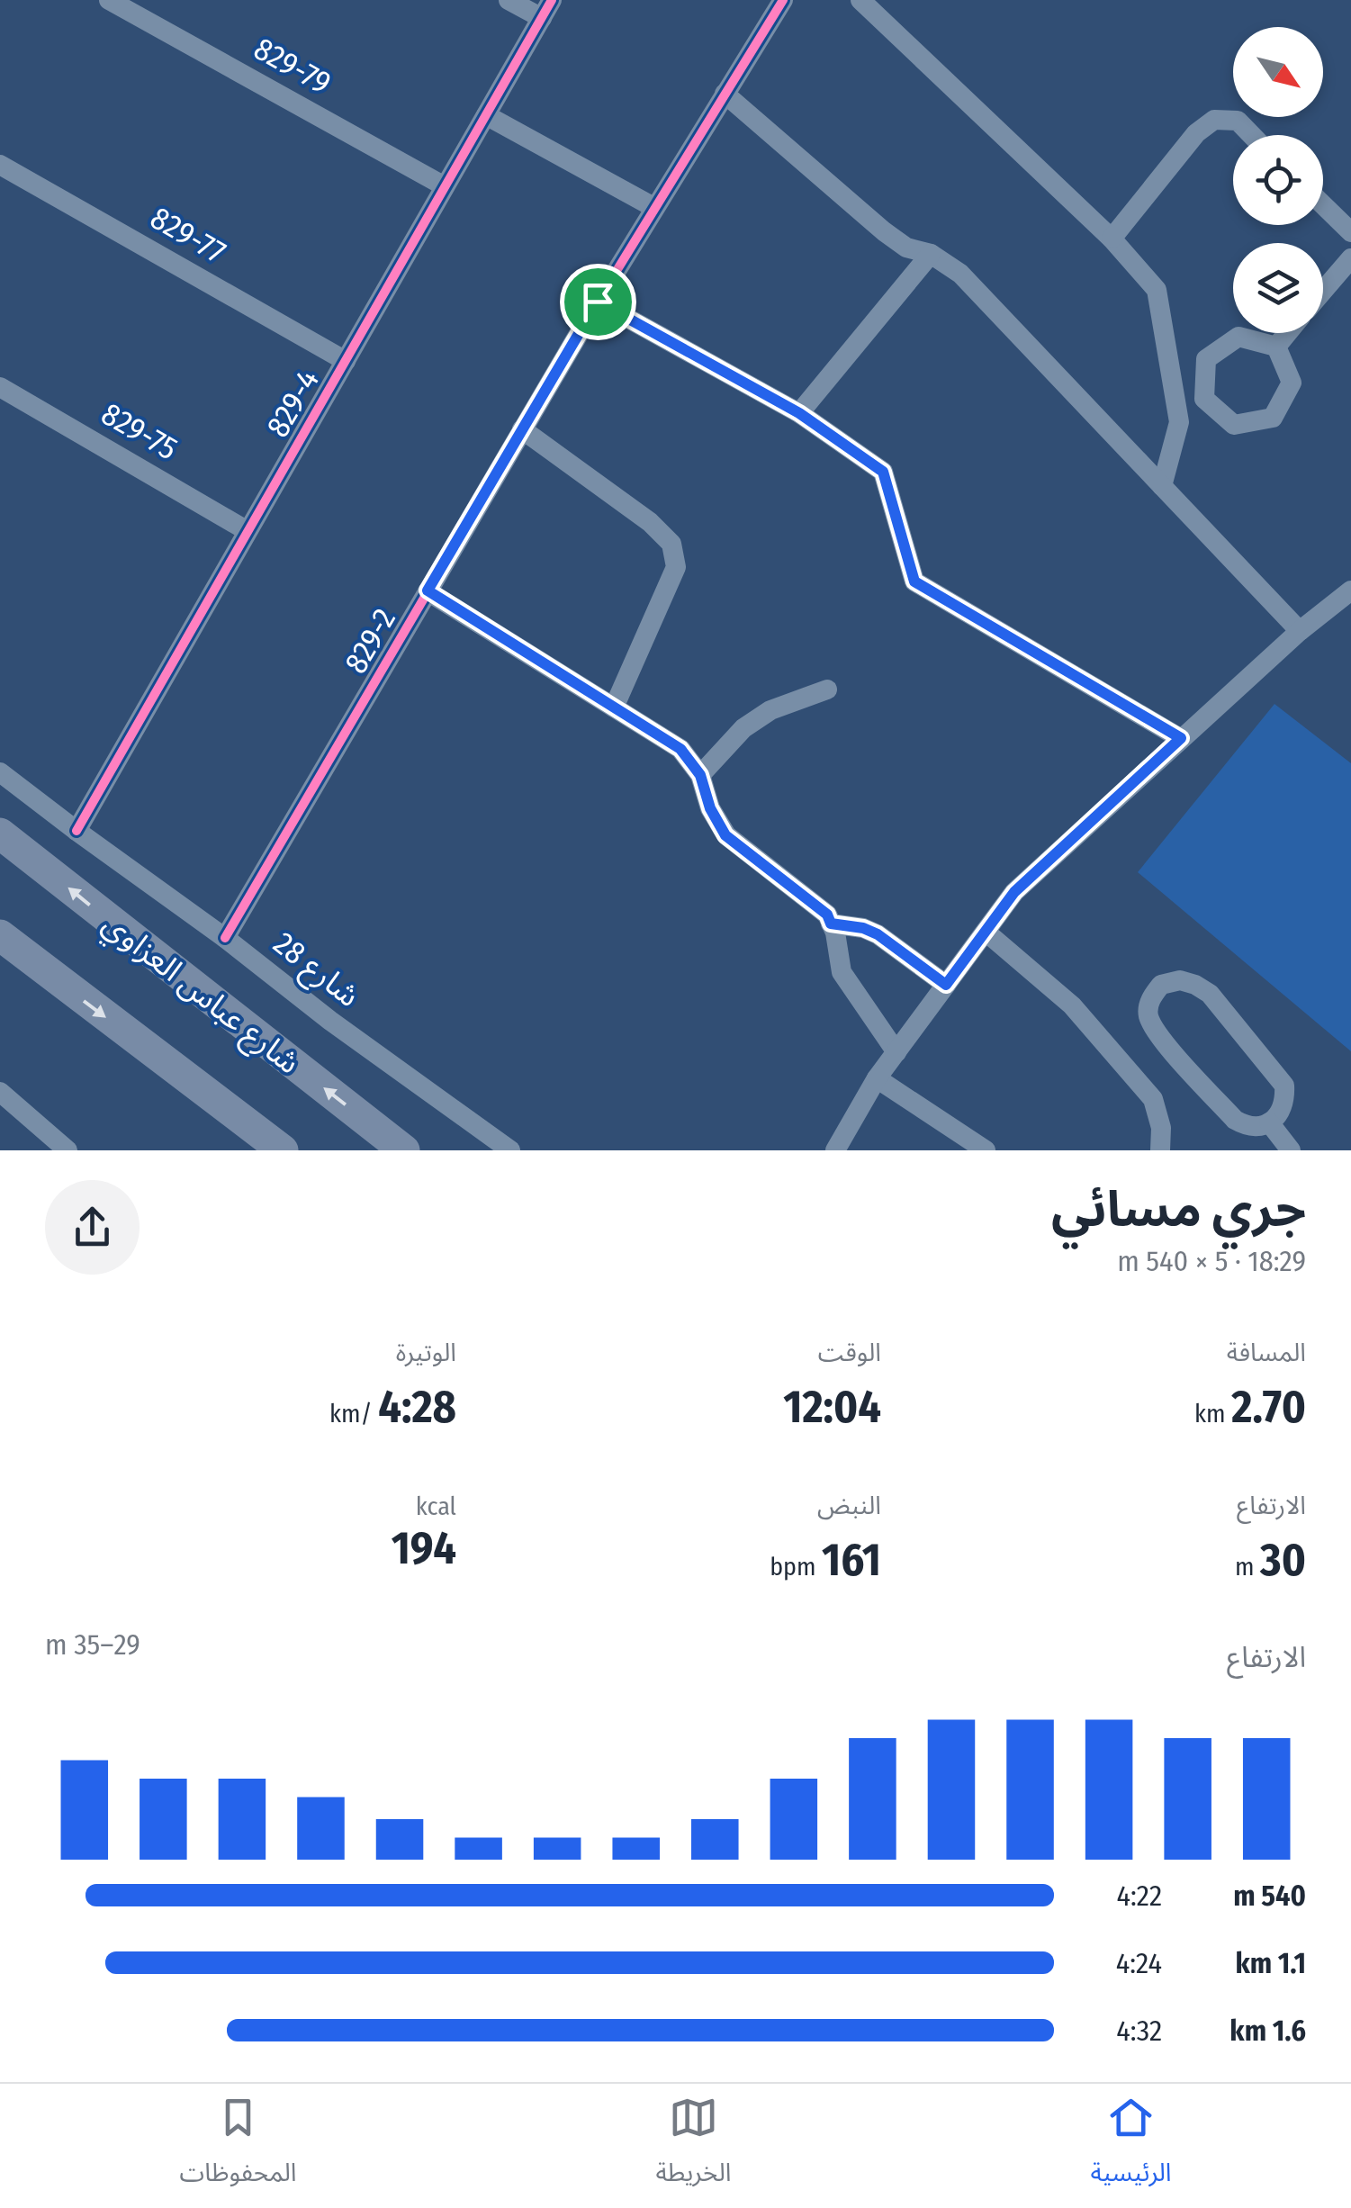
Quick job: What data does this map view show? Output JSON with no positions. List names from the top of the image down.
{
  "streets": {
    "main road": ["شارع عباس العزاوي"],
    "street": [
      "829-79",
      "829-77",
      "829-4",
      "829-75",
      "829-2",
      "شارع 28"
    ]
  },
  "crossings": [
    ["829-79", "829-4"],
    ["829-77", "829-4"],
    ["829-4", "829-75"],
    ["829-4", "شارع 28"],
    ["829-2", "شارع 28"]
  ],
  "north": "bottom right",
  "page": {
    "heading": ["جري مسائي", "18:29 · 5 × 540 m"],
    "stats": [
      ["المسافة", "2.70 km"],
      ["الوقت", "12:04"],
      ["الوتيرة", "4:28 /km"],
      ["الارتفاع", "30 m"],
      ["النبض", "161 bpm"],
      ["kcal", "194"]
    ],
    "chart": ["الارتفاع", "29–35 m"],
    "list": [
      {
        "name": "540 m",
        "note": "4:22"
      },
      {
        "name": "1.1 km",
        "note": "4:24"
      },
      {
        "name": "1.6 km",
        "note": "4:32"
      }
    ],
    "tabs": ["الرئيسية", "الخريطة", "المحفوظات"]
  }
}
